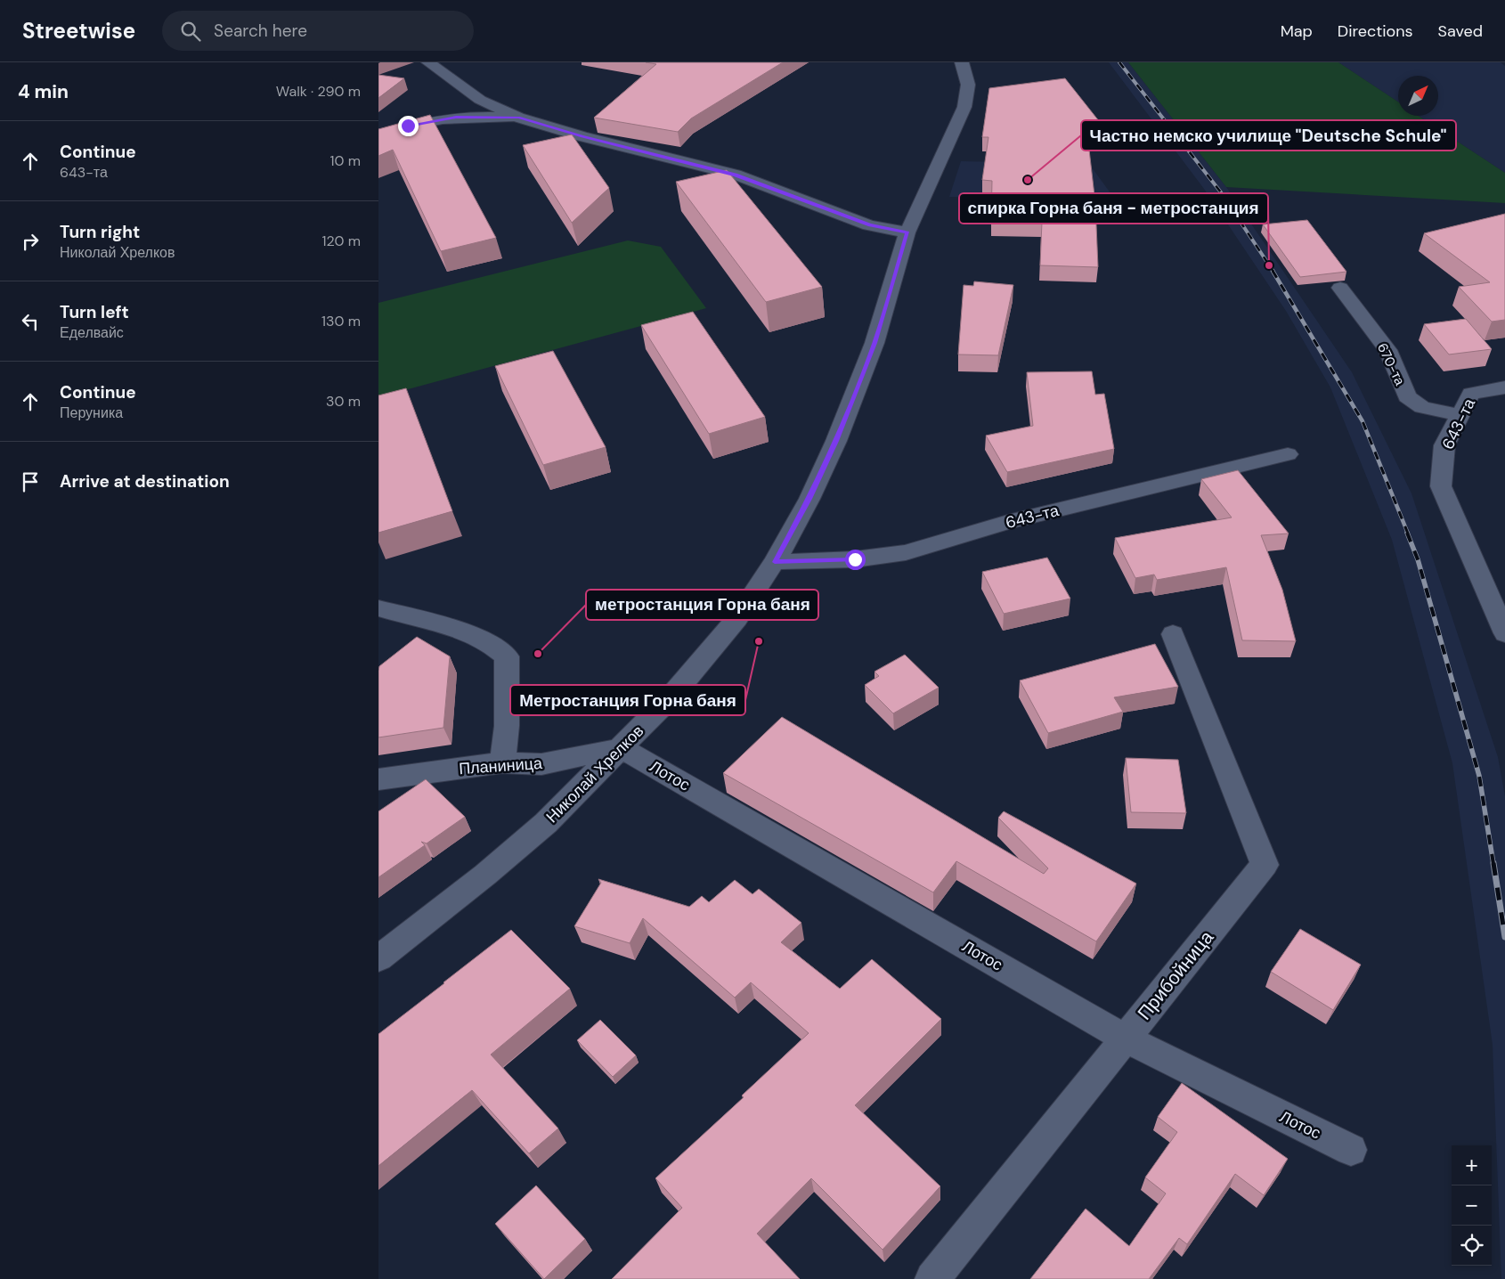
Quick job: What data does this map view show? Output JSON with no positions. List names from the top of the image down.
{
  "streets": {
    "street": [
      "670-та",
      "643-та",
      "Планиница",
      "Николай Хрелков",
      "Лотос",
      "Прибойница"
    ]
  },
  "crossings": [
    ["670-та", "643-та"],
    ["643-та", "Николай Хрелков"],
    ["Планиница", "Николай Хрелков"],
    ["Планиница", "Лотос"],
    ["Николай Хрелков", "Лотос"],
    ["Лотос", "Прибойница"]
  ],
  "places": [
    "Частно немско училище \"Deutsche Schule\"",
    "спирка Горна баня - метростанция",
    "Метростанция Горна баня",
    "метростанция Горна баня"
  ],
  "north": "top right",
  "page": {
    "header": "Streetwise",
    "search": "Search here",
    "nav": ["Map", "Directions", "Saved"],
    "heading": ["4 min", "Walk · 290 m"],
    "list": [
      ["Continue", "643-та", "10 m"],
      ["Turn right", "Николай Хрелков", "120 m"],
      ["Turn left", "Еделвайс", "130 m"],
      ["Continue", "Перуника", "30 m"],
      "Arrive at destination"
    ],
    "map_buttons": ["+", "−"]
  }
}
